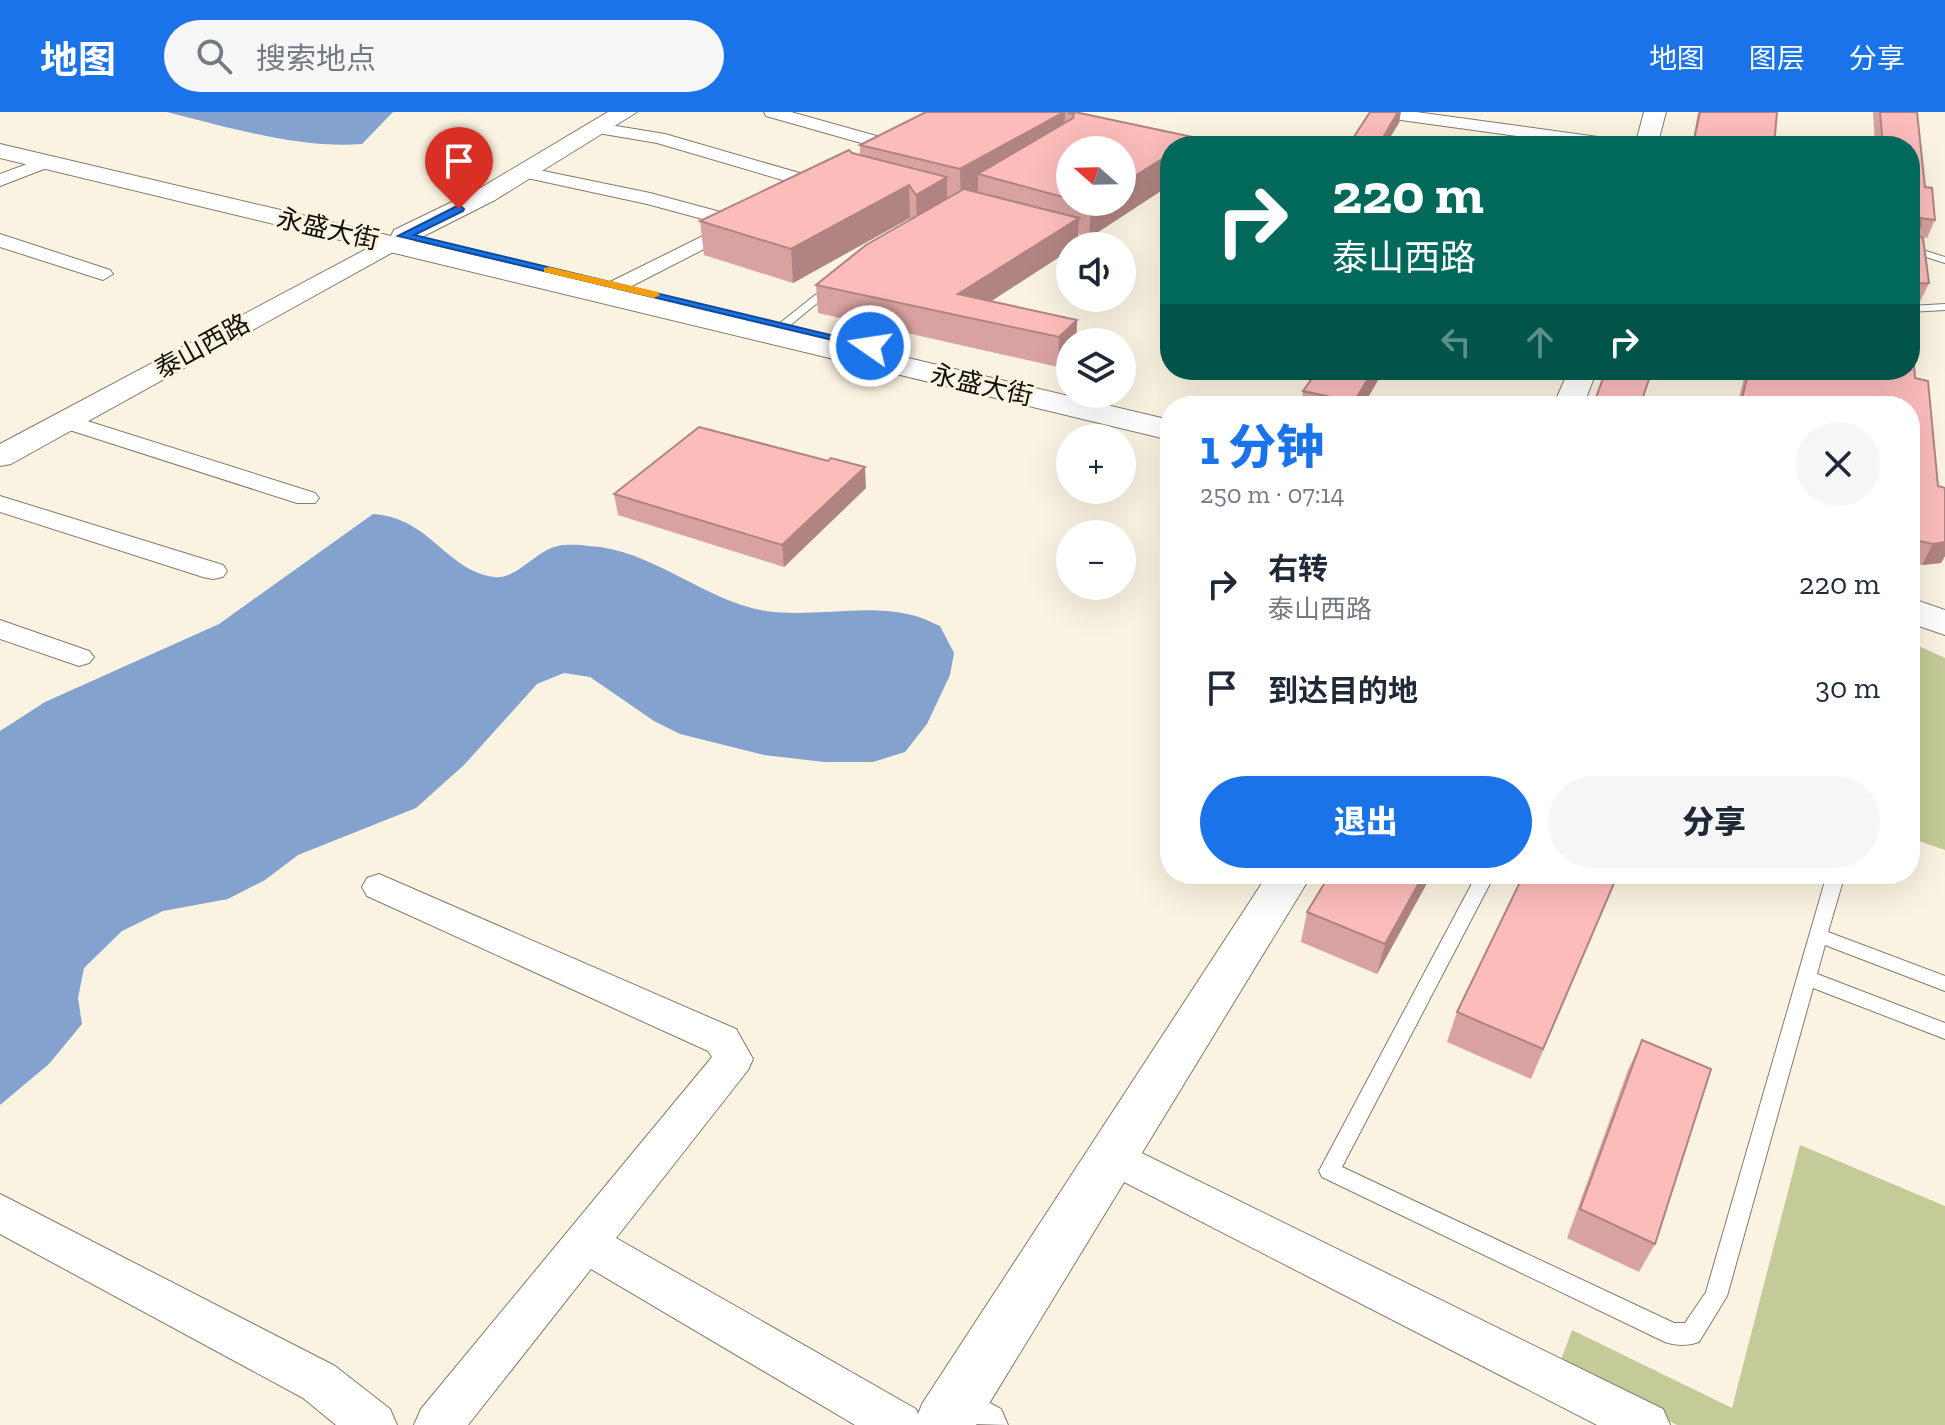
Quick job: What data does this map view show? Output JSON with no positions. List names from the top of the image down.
{
  "streets": {
    "main road": ["永盛大街", "泰山西路"]
  },
  "crossings": [
    ["永盛大街", "泰山西路"]
  ],
  "north": "left",
  "page": {
    "header": "地图",
    "search": "搜索地点",
    "nav": ["地图", "图层", "分享"],
    "map_buttons": ["+", "−"],
    "turn": ["220 m", "泰山西路"],
    "heading": ["1 分钟", "250 m · 07:14"],
    "list": [
      {
        "name": "右转",
        "note": "泰山西路",
        "value": "220 m"
      },
      {
        "name": "到达目的地",
        "value": "30 m"
      }
    ],
    "buttons": ["退出", "分享"]
  }
}
